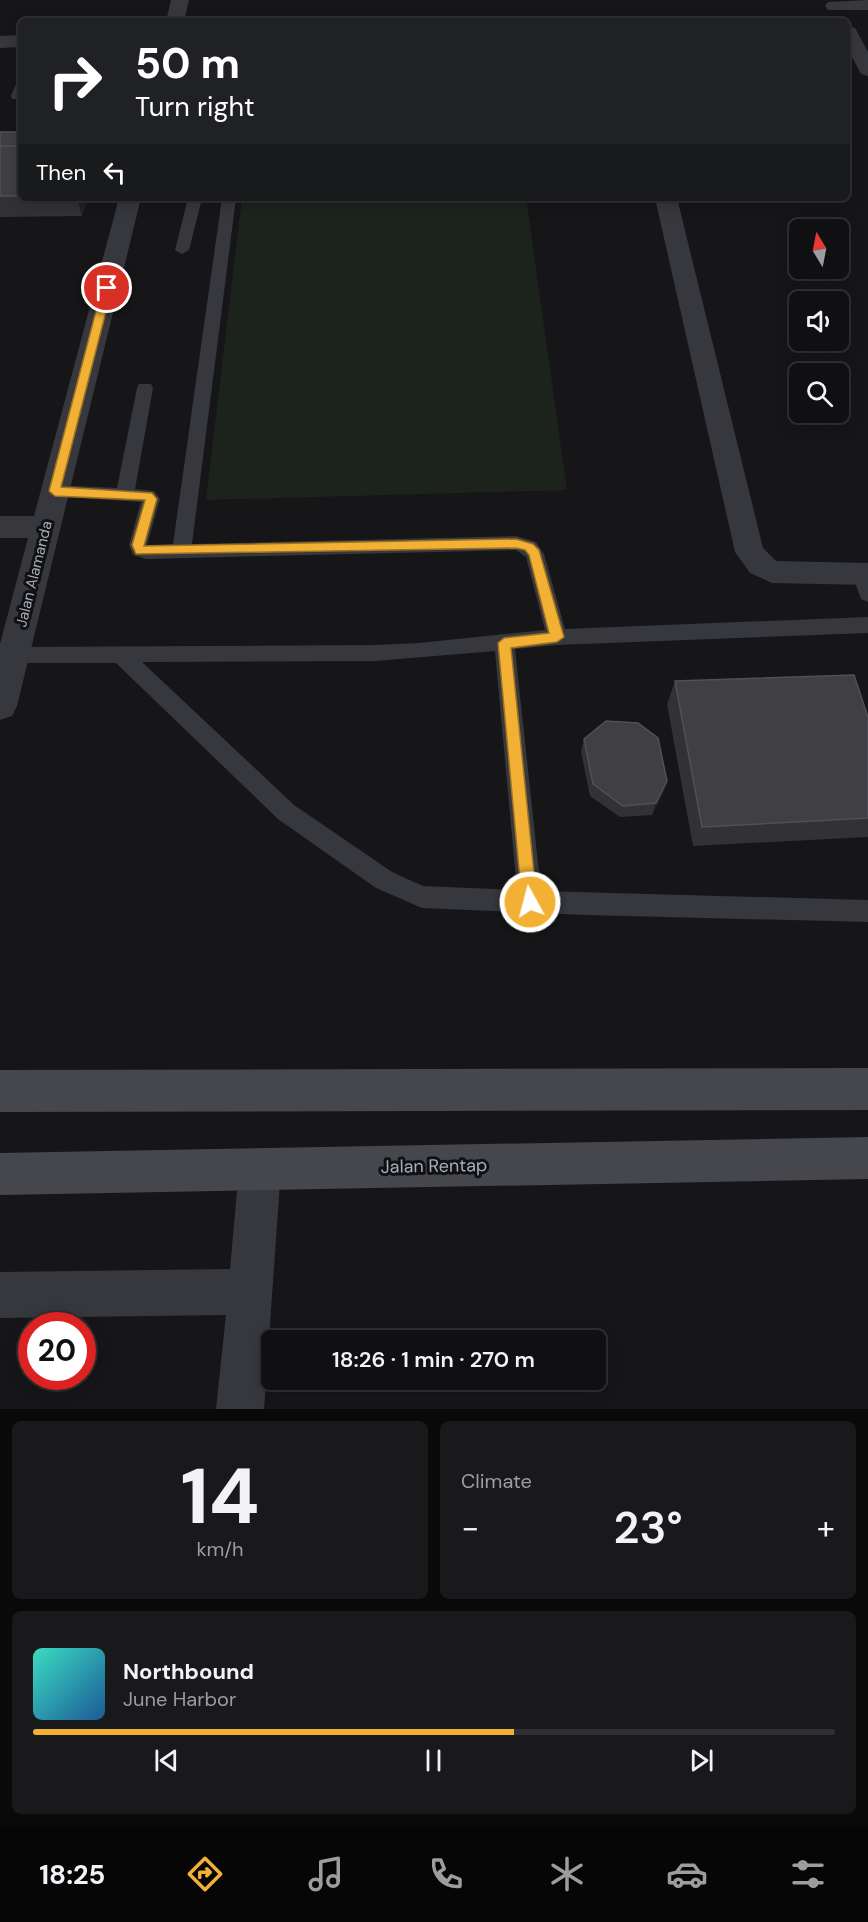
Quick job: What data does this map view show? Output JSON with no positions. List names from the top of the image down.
{
  "streets": {
    "main road": ["Jalan Rentap"],
    "street": ["Jalan Alamanda"]
  },
  "north": "top",
  "page": {
    "turn": ["50 m", "Turn right"],
    "then": "Then",
    "limit": "20",
    "trip": "18:26 · 1 min · 270 m",
    "tile": [
      ["14", "km/h"],
      "Climate"
    ],
    "heat": ["−", "23°", "+"],
    "song": ["Northbound", "June Harbor"],
    "tabs": "18:25"
  }
}
